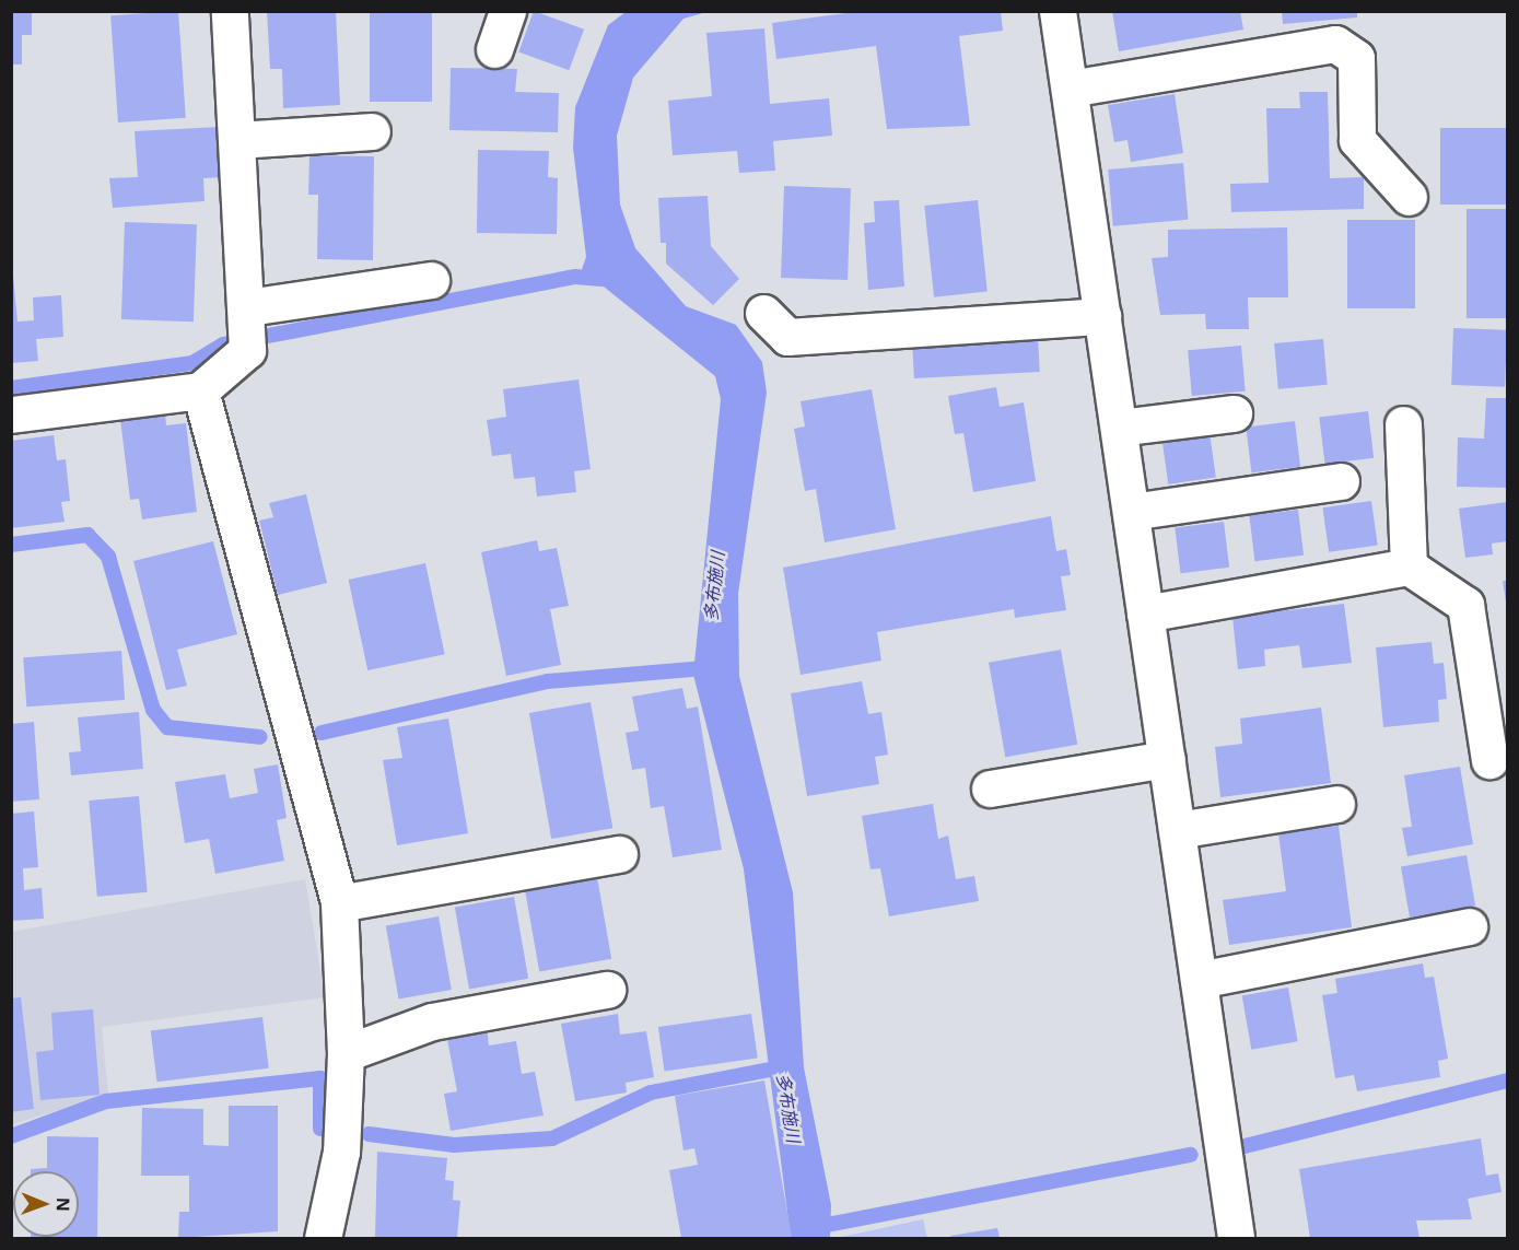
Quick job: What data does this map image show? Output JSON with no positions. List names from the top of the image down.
{
  "water": ["多布施川"],
  "north": "right"
}
